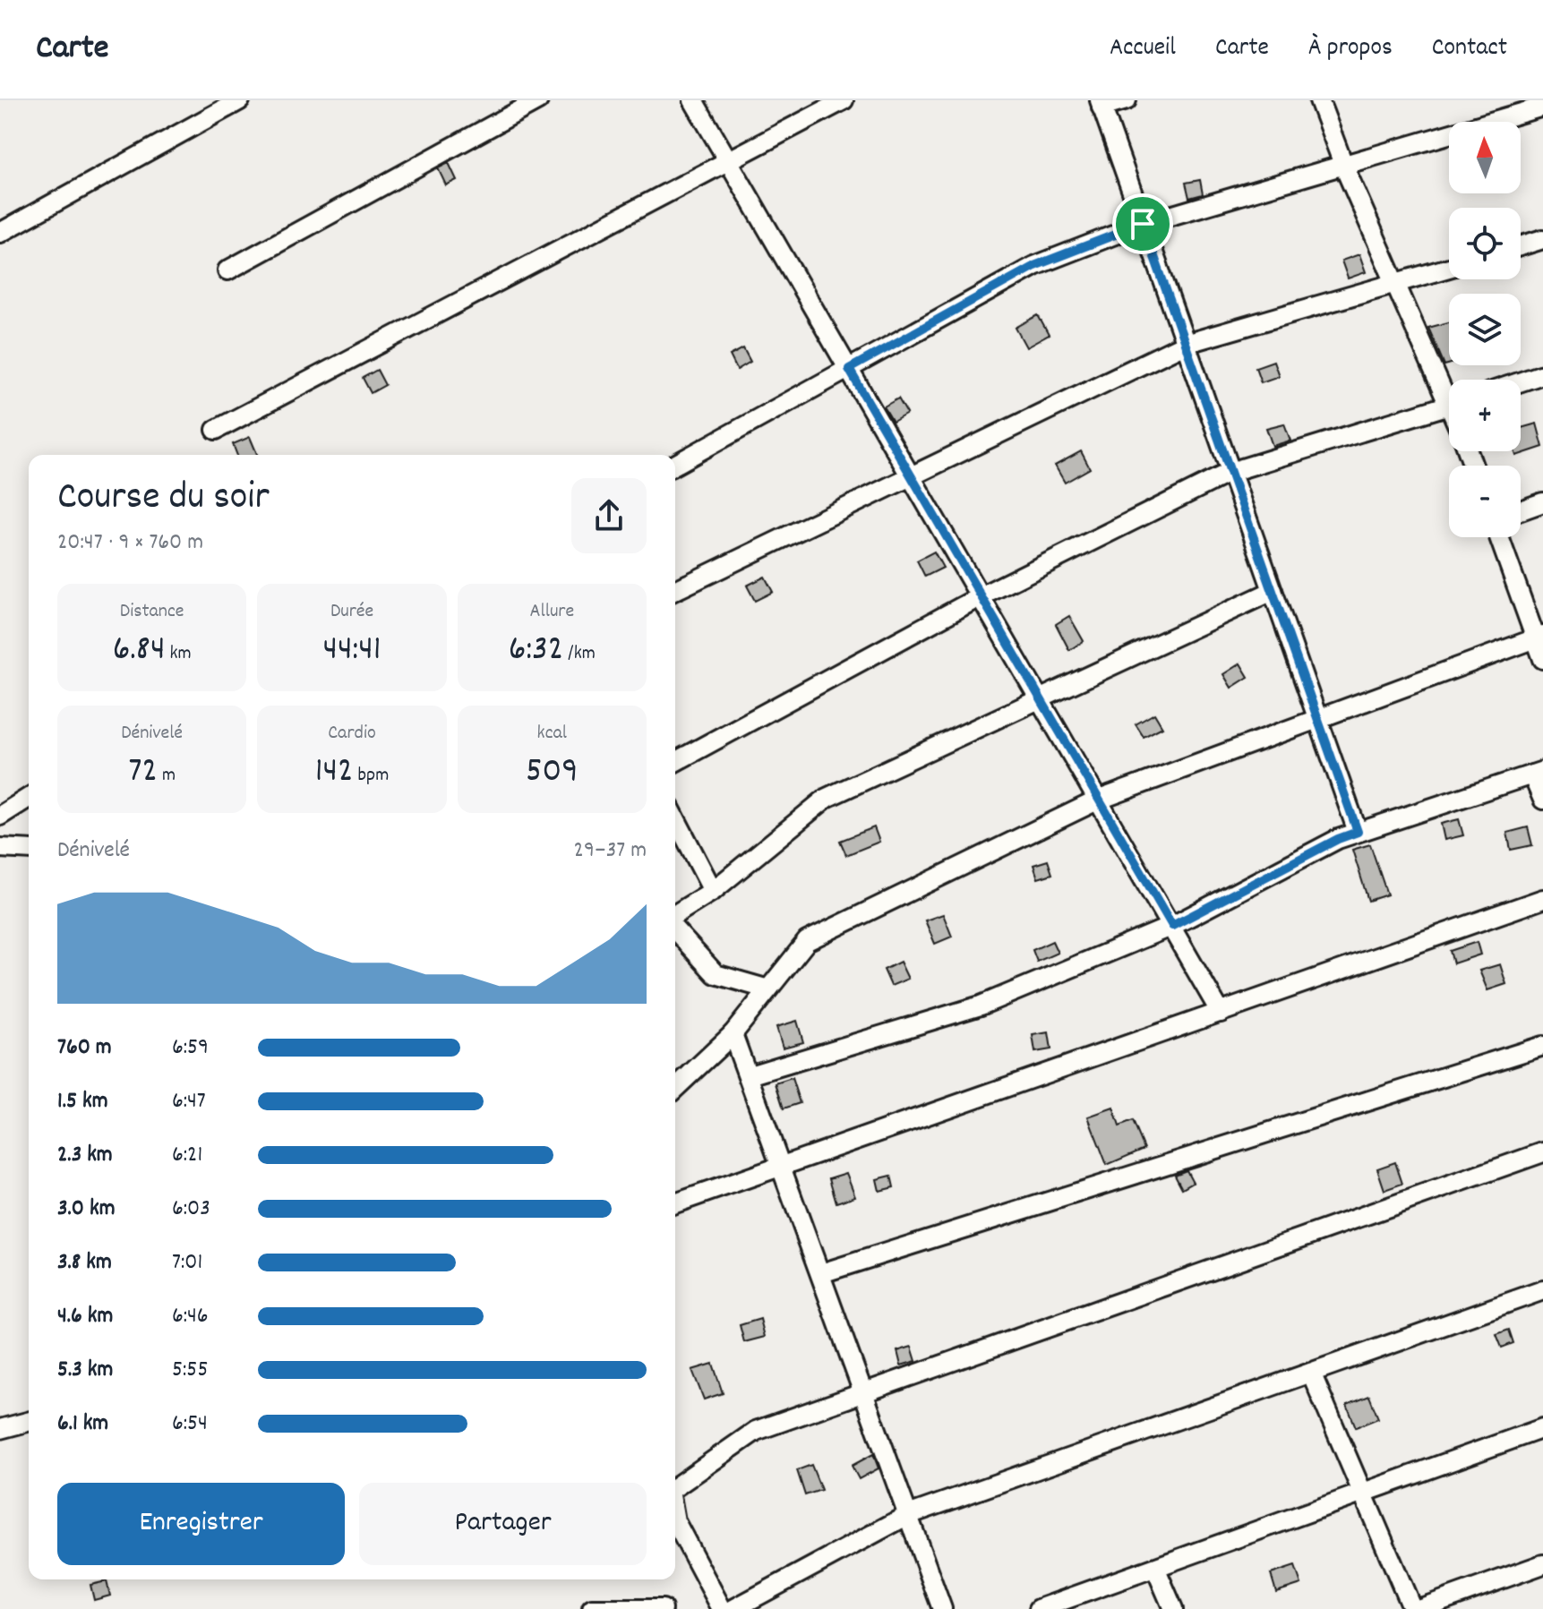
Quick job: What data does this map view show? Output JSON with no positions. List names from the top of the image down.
{
  "north": "top",
  "page": {
    "header": "Carte",
    "nav": [
      "Accueil",
      "Carte",
      "À propos",
      "Contact"
    ],
    "map_buttons": ["+", "−"],
    "heading": ["Course du soir", "20:47 · 9 × 760 m"],
    "stats": [
      ["Distance", "6.84 km"],
      ["Durée", "44:41"],
      ["Allure", "6:32 /km"],
      ["Dénivelé", "72 m"],
      ["Cardio", "142 bpm"],
      ["kcal", "509"]
    ],
    "chart": ["Dénivelé", "29–37 m"],
    "list": [
      {
        "name": "760 m",
        "note": "6:59"
      },
      {
        "name": "1.5 km",
        "note": "6:47"
      },
      {
        "name": "2.3 km",
        "note": "6:21"
      },
      {
        "name": "3.0 km",
        "note": "6:03"
      },
      {
        "name": "3.8 km",
        "note": "7:01"
      },
      {
        "name": "4.6 km",
        "note": "6:46"
      },
      {
        "name": "5.3 km",
        "note": "5:55"
      },
      {
        "name": "6.1 km",
        "note": "6:54"
      }
    ],
    "buttons": ["Enregistrer", "Partager"]
  }
}
